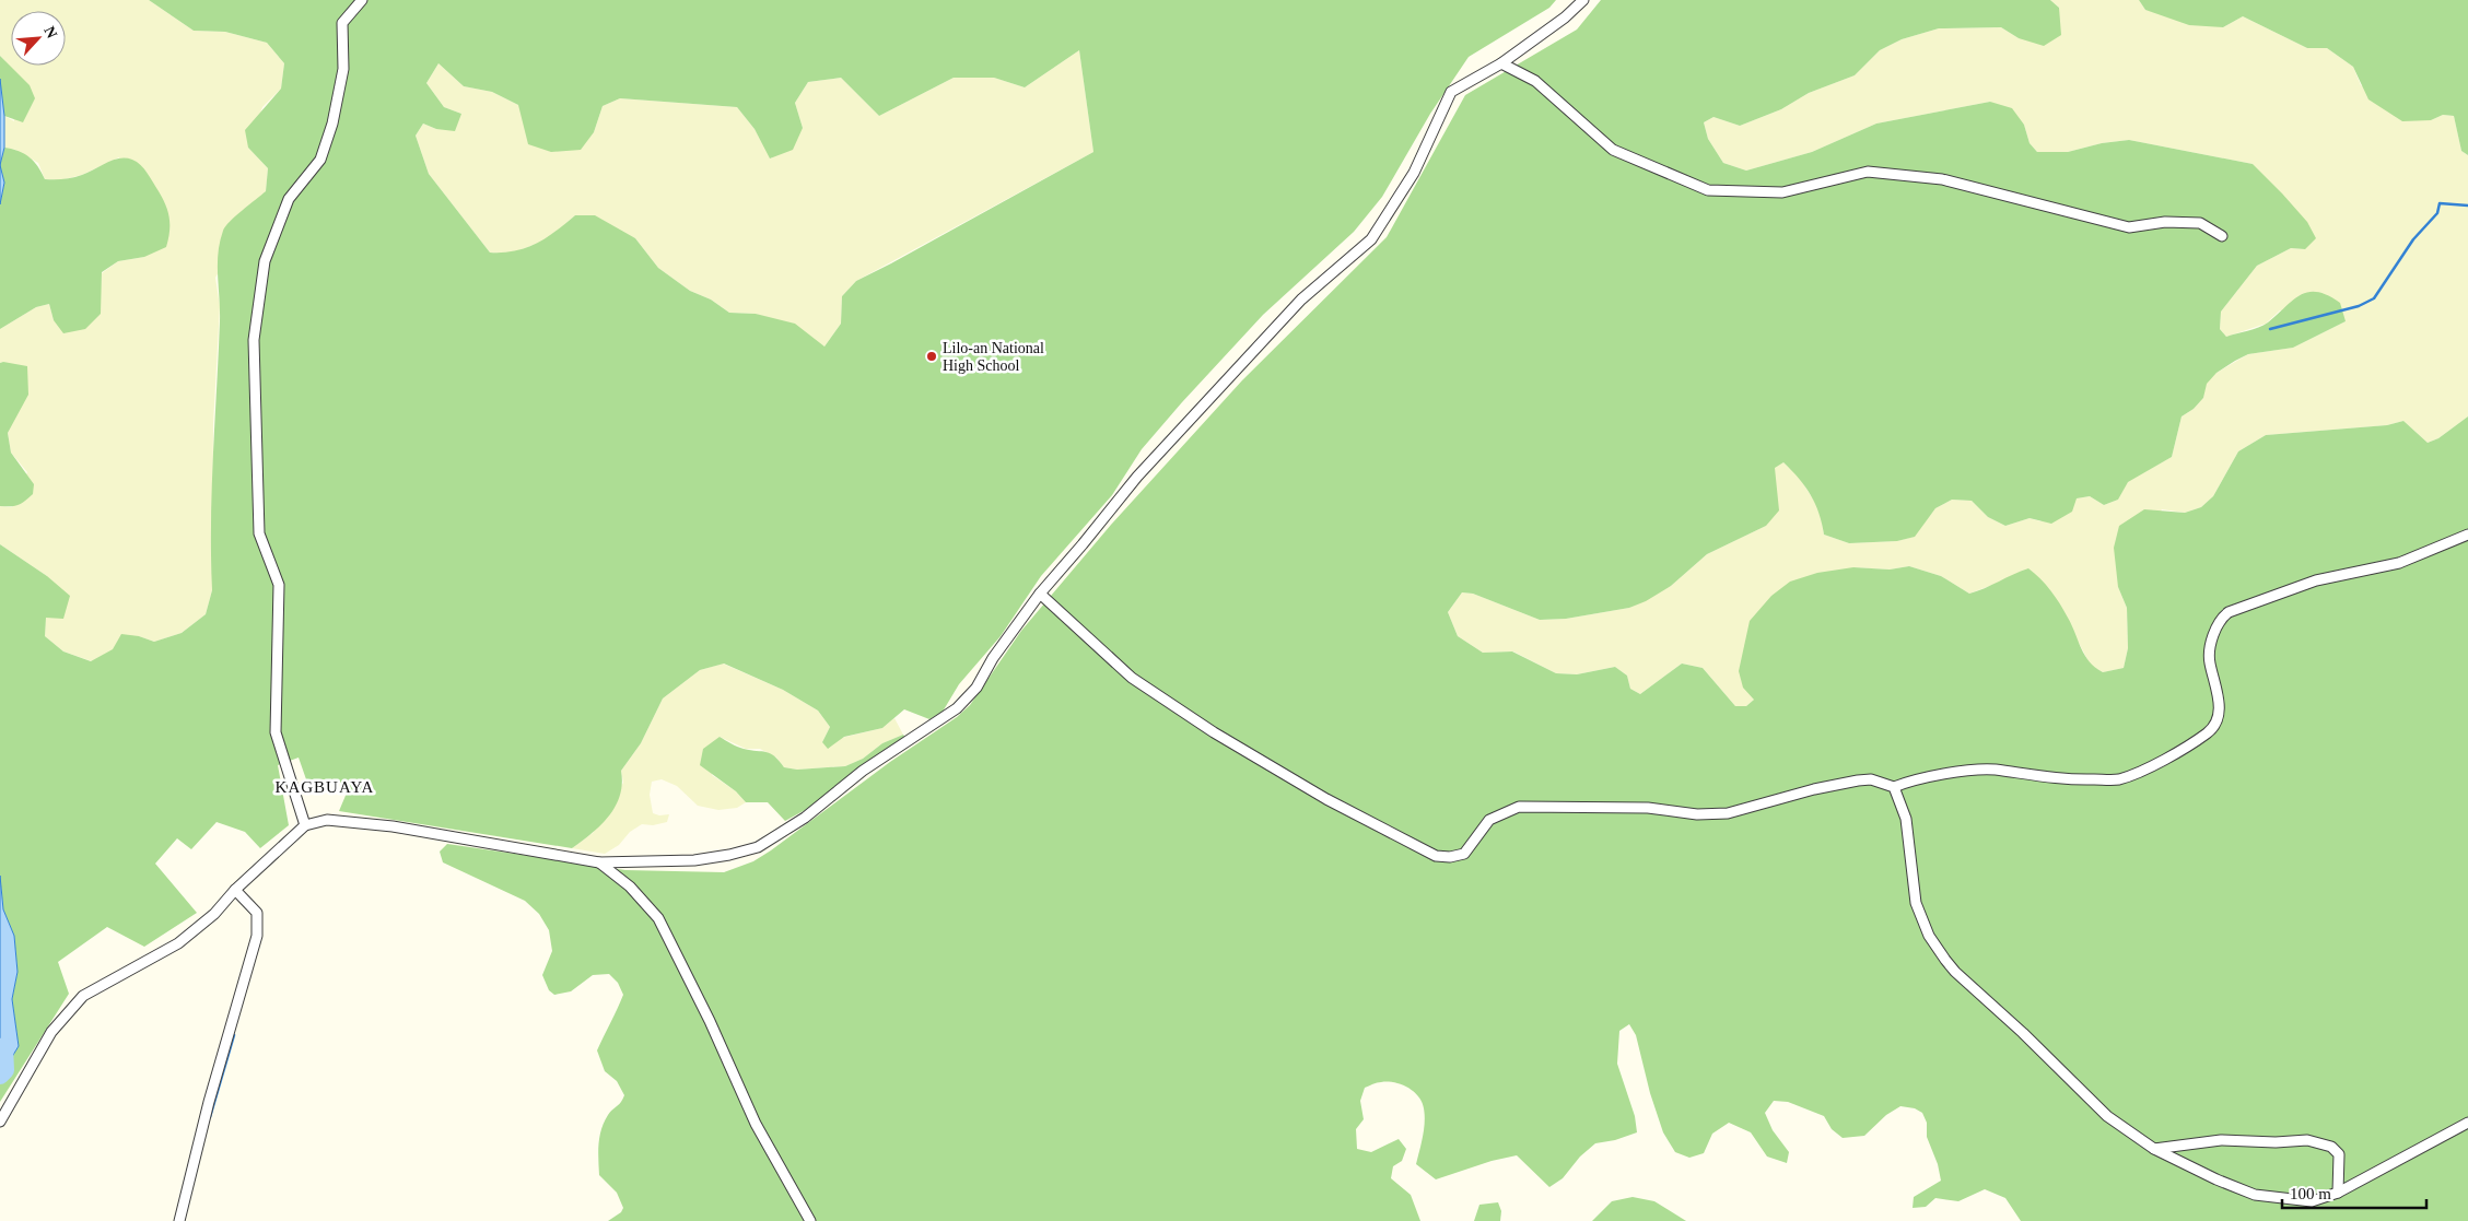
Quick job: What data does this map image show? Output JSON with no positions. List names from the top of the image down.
{
  "districts": ["KAGBUAYA"],
  "places": ["Lilo-an National High School"],
  "scale_bar": "100 m",
  "north": "top right"
}
